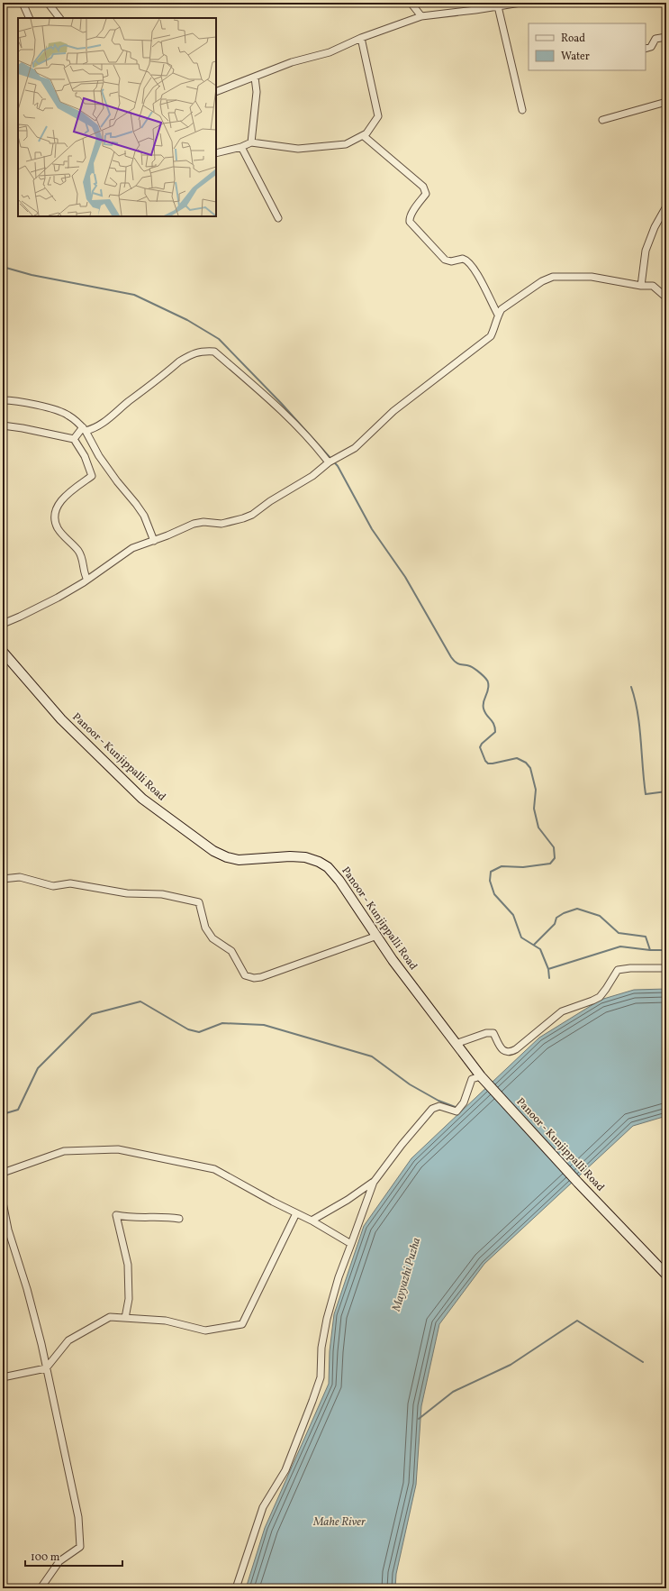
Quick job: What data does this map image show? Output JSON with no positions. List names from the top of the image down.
{
  "streets": {
    "main road": ["Panoor - Kunjippalli Road"]
  },
  "water": ["Mayyazhi Puzha", "Mahe River"],
  "legend": ["Road", "Water"],
  "scale_bar": "100 m"
}
